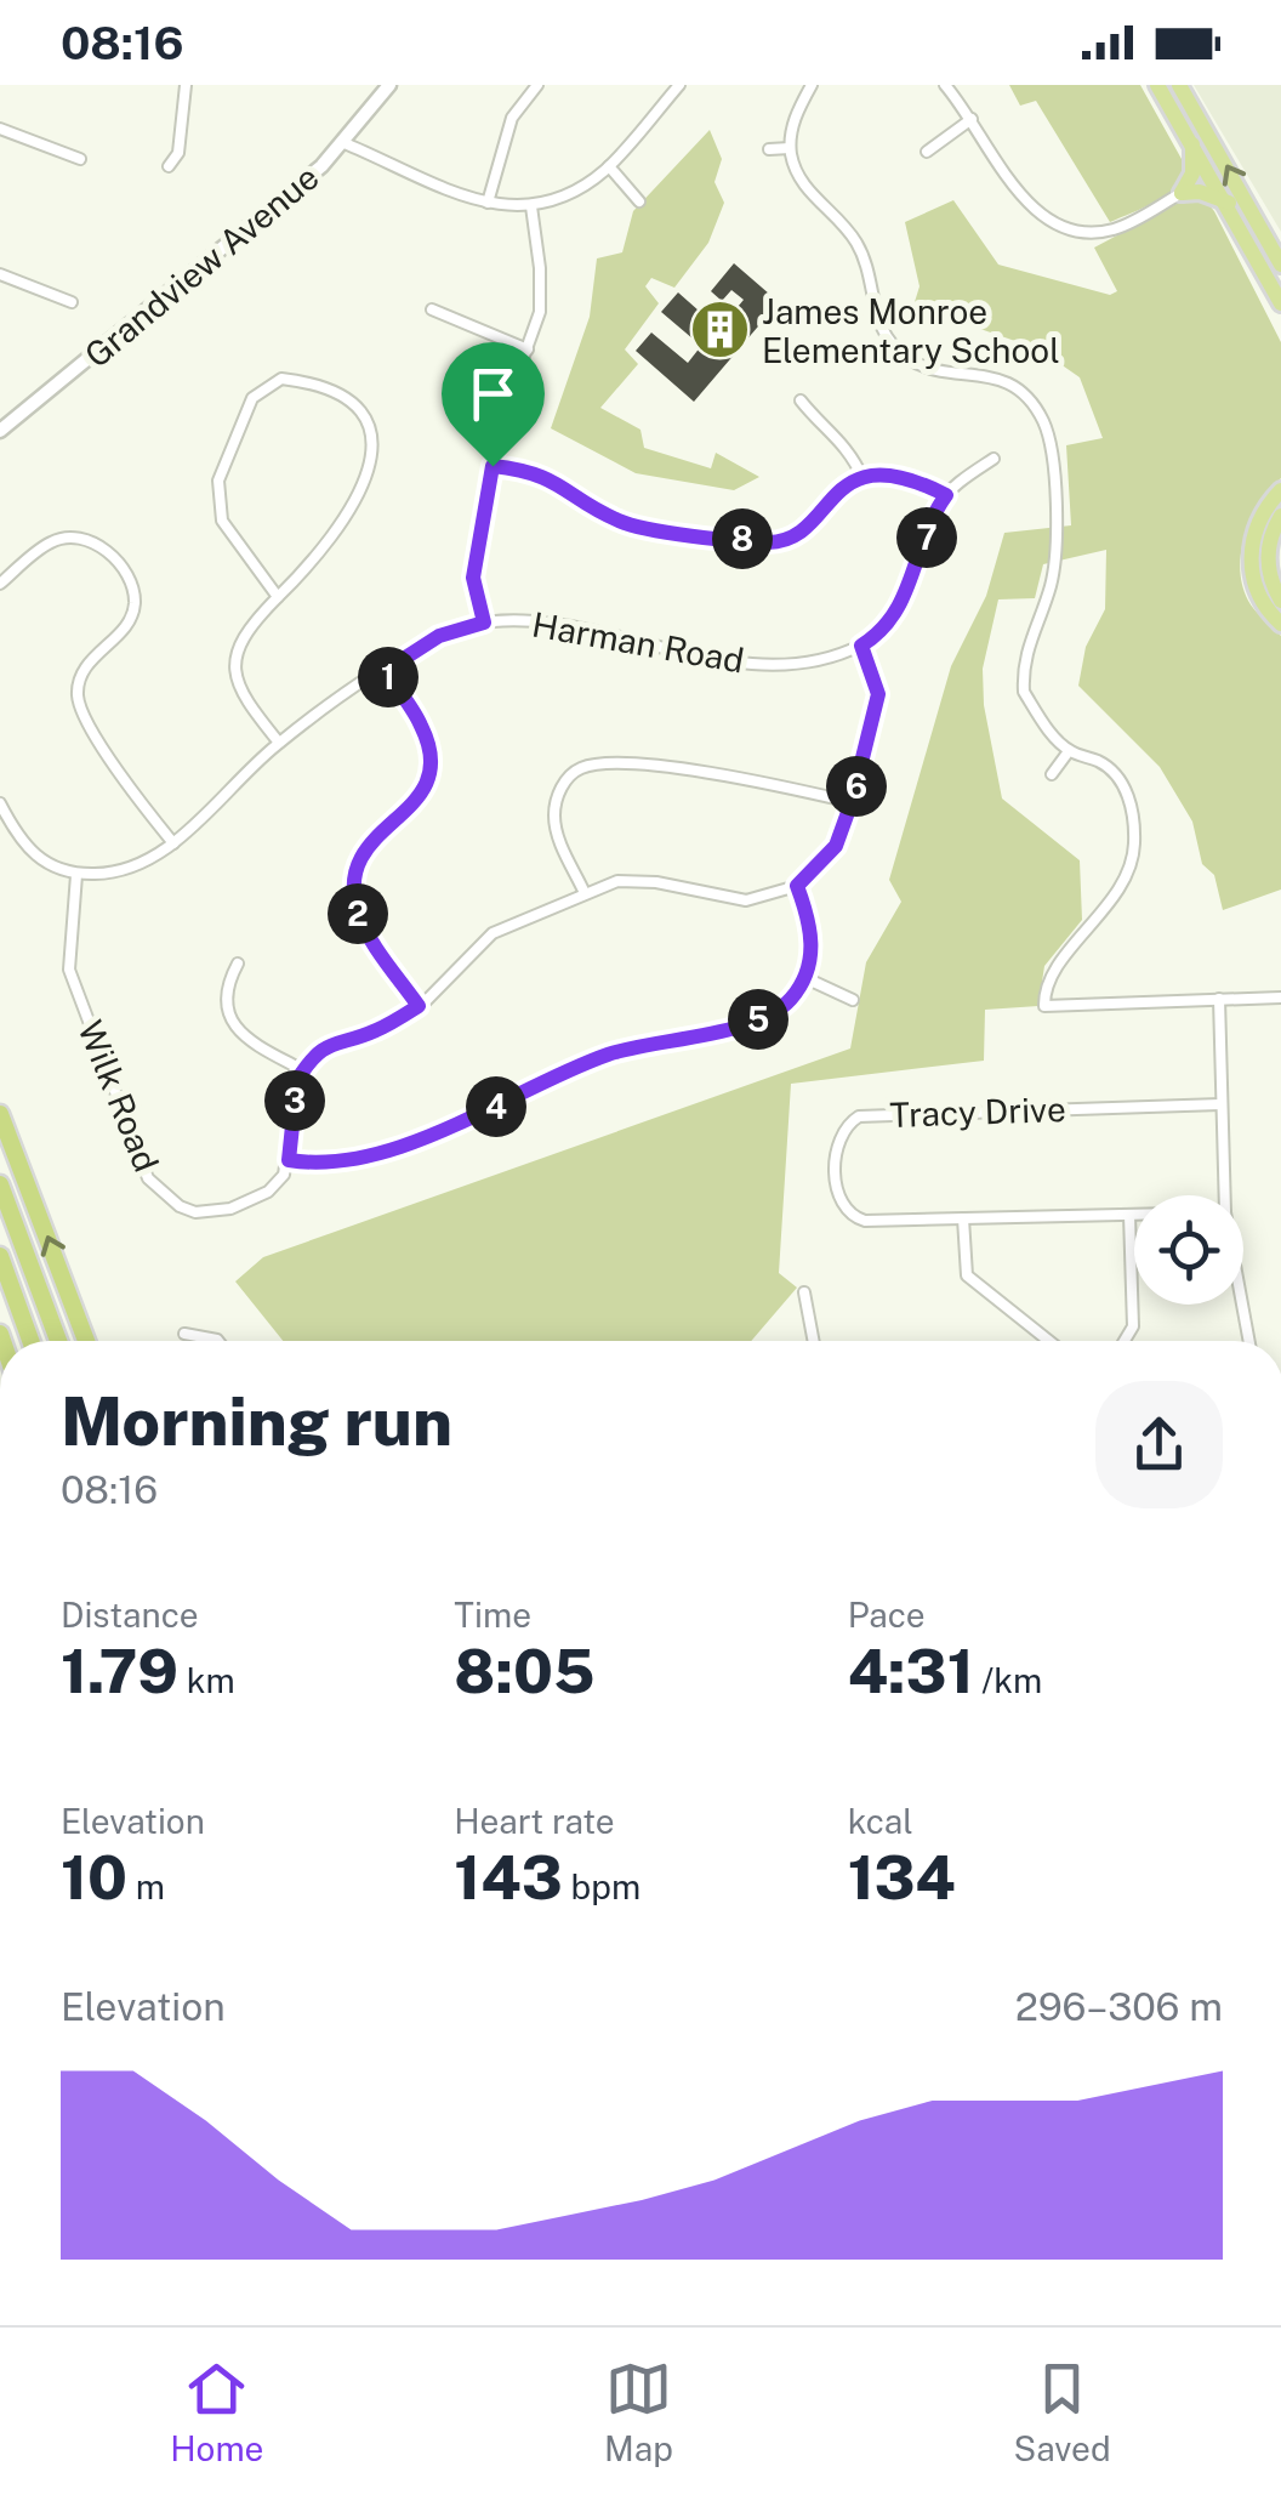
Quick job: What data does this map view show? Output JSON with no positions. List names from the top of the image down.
{
  "streets": {
    "street": [
      "Grandview Avenue",
      "Harman Road",
      "Wilk Road",
      "Tracy Drive"
    ]
  },
  "crossings": [
    ["Harman Road", "Wilk Road"]
  ],
  "places": {
    "building": ["James Monroe Elementary School"]
  },
  "page": {
    "status": "08:16",
    "pins": [
      "7",
      "8",
      "1",
      "6",
      "2",
      "5",
      "3",
      "4"
    ],
    "heading": ["Morning run", "08:16"],
    "stats": [
      ["Distance", "1.79 km"],
      ["Time", "8:05"],
      ["Pace", "4:31 /km"],
      ["Elevation", "10 m"],
      ["Heart rate", "143 bpm"],
      ["kcal", "134"]
    ],
    "chart": ["Elevation", "296–306 m"],
    "tabs": ["Home", "Map", "Saved"]
  }
}
